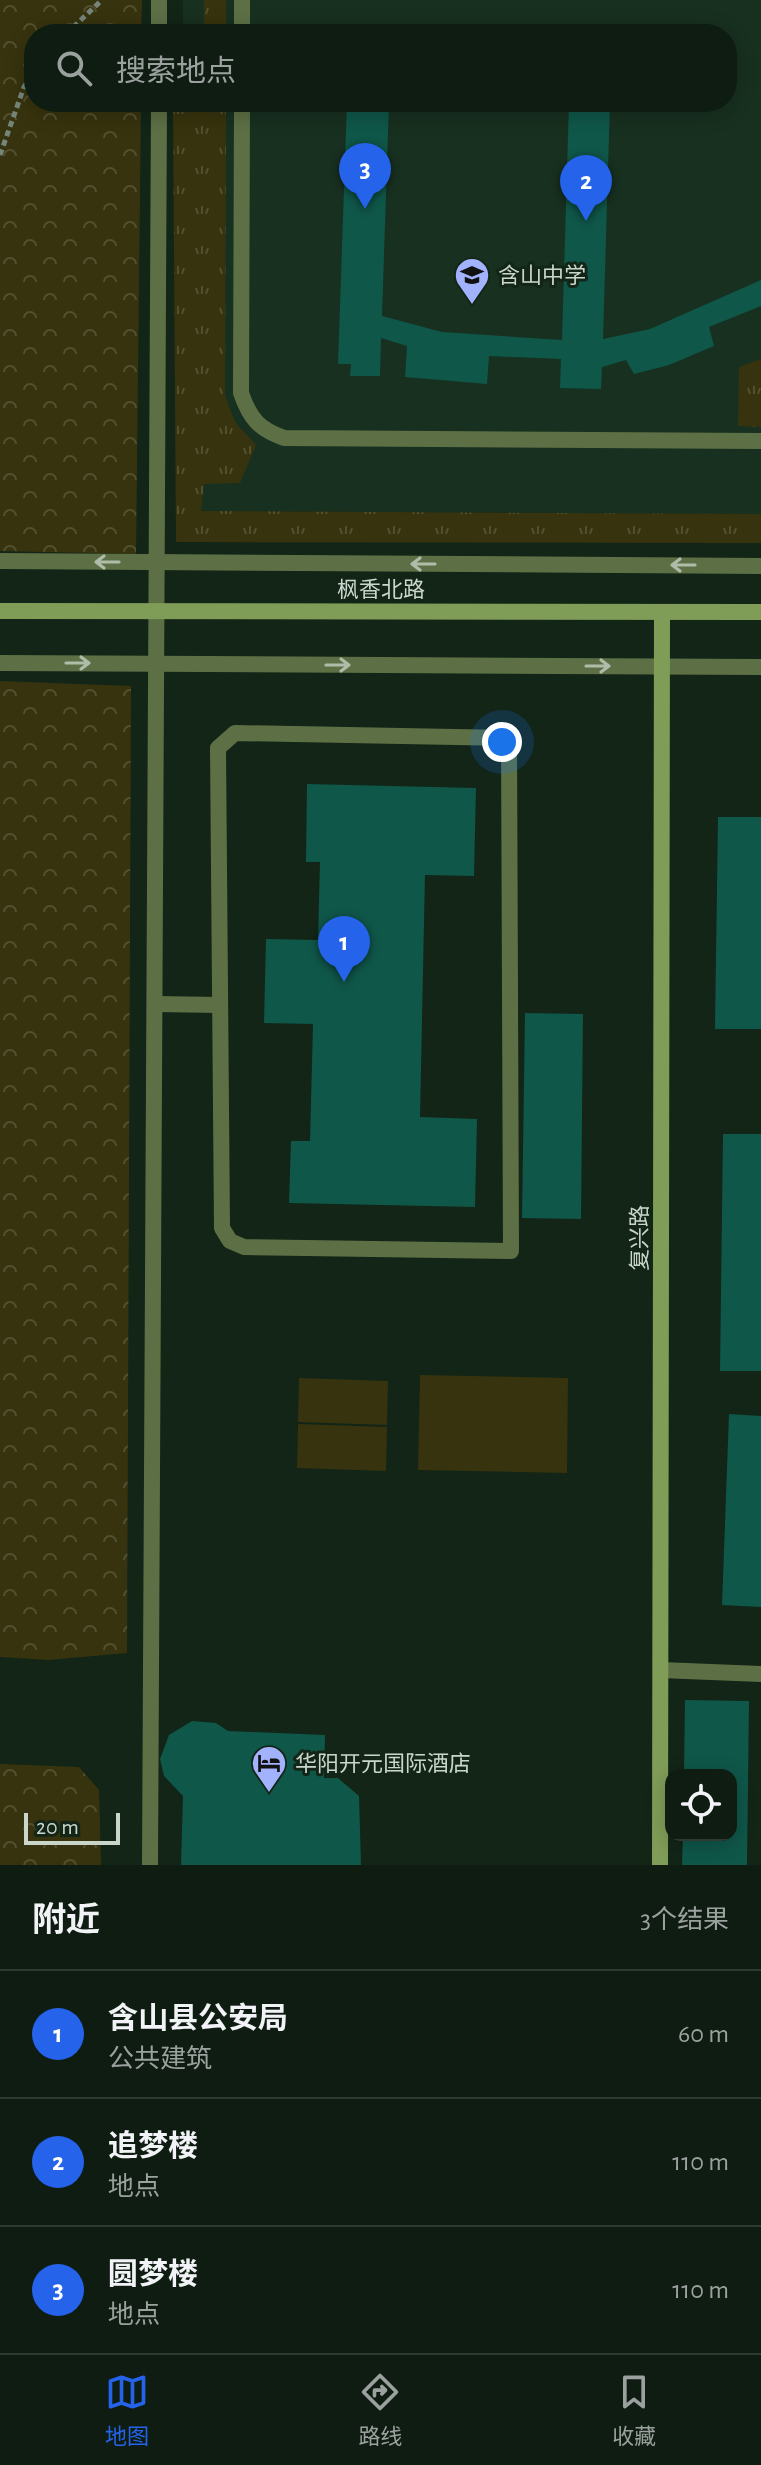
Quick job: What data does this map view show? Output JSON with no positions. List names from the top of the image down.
{
  "streets": {
    "street": ["枫香北路", "复兴路"]
  },
  "crossings": [
    ["枫香北路", "复兴路"]
  ],
  "places": {
    "school or university": ["含山中学"],
    "hotel": ["华阳开元国际酒店"]
  },
  "scale_bar": "20 m",
  "page": {
    "search": "搜索地点",
    "pins": ["3", "2", "1"],
    "scale": "20 m",
    "heading": ["附近", "3个结果"],
    "list": [
      {
        "mark": "1",
        "name": "含山县公安局",
        "note": "公共建筑",
        "value": "60 m"
      },
      {
        "mark": "2",
        "name": "追梦楼",
        "note": "地点",
        "value": "110 m"
      },
      {
        "mark": "3",
        "name": "圆梦楼",
        "note": "地点",
        "value": "110 m"
      }
    ],
    "nav": ["地图", "路线", "收藏"]
  }
}
